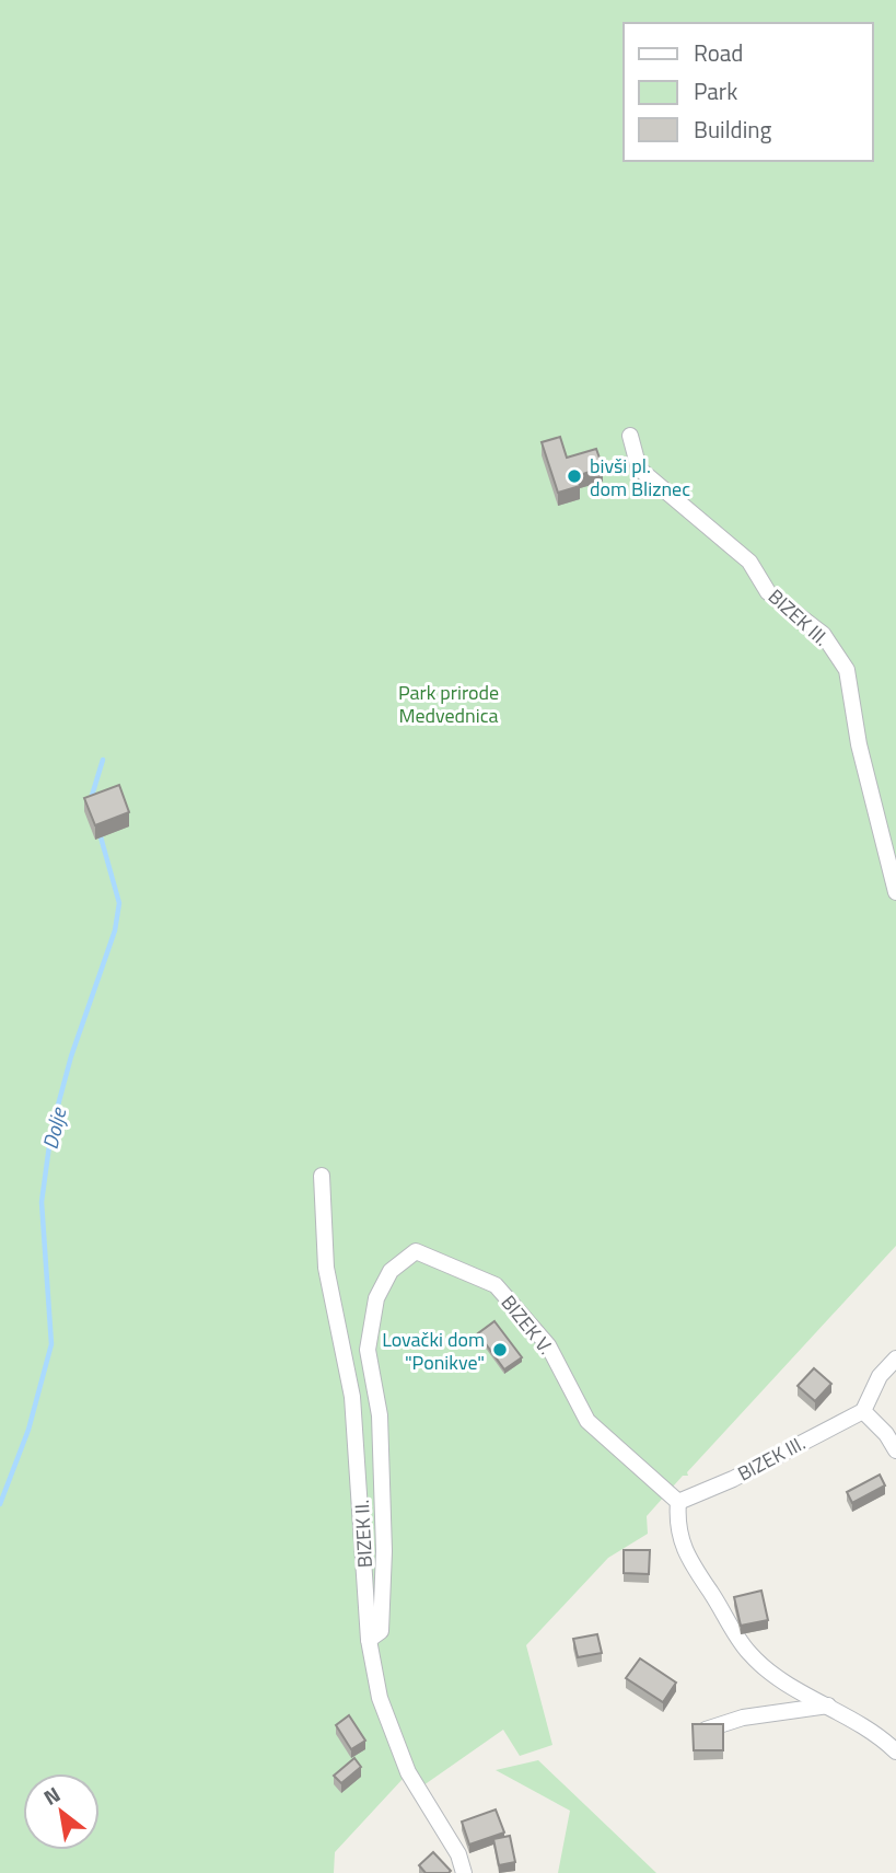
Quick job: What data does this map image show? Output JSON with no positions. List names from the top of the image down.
{
  "streets": {
    "street": ["BIZEK III.", "BIZEK V.", "BIZEK II."]
  },
  "crossings": [
    ["BIZEK III.", "BIZEK V."],
    ["BIZEK V.", "BIZEK II."]
  ],
  "water": ["Dolje"],
  "parks": ["Park prirode Medvednica"],
  "places": ["bivši pl. dom Bliznec", "Lovački dom \"Ponikve\""],
  "legend": ["Road", "Park", "Building"],
  "north": "top left"
}
